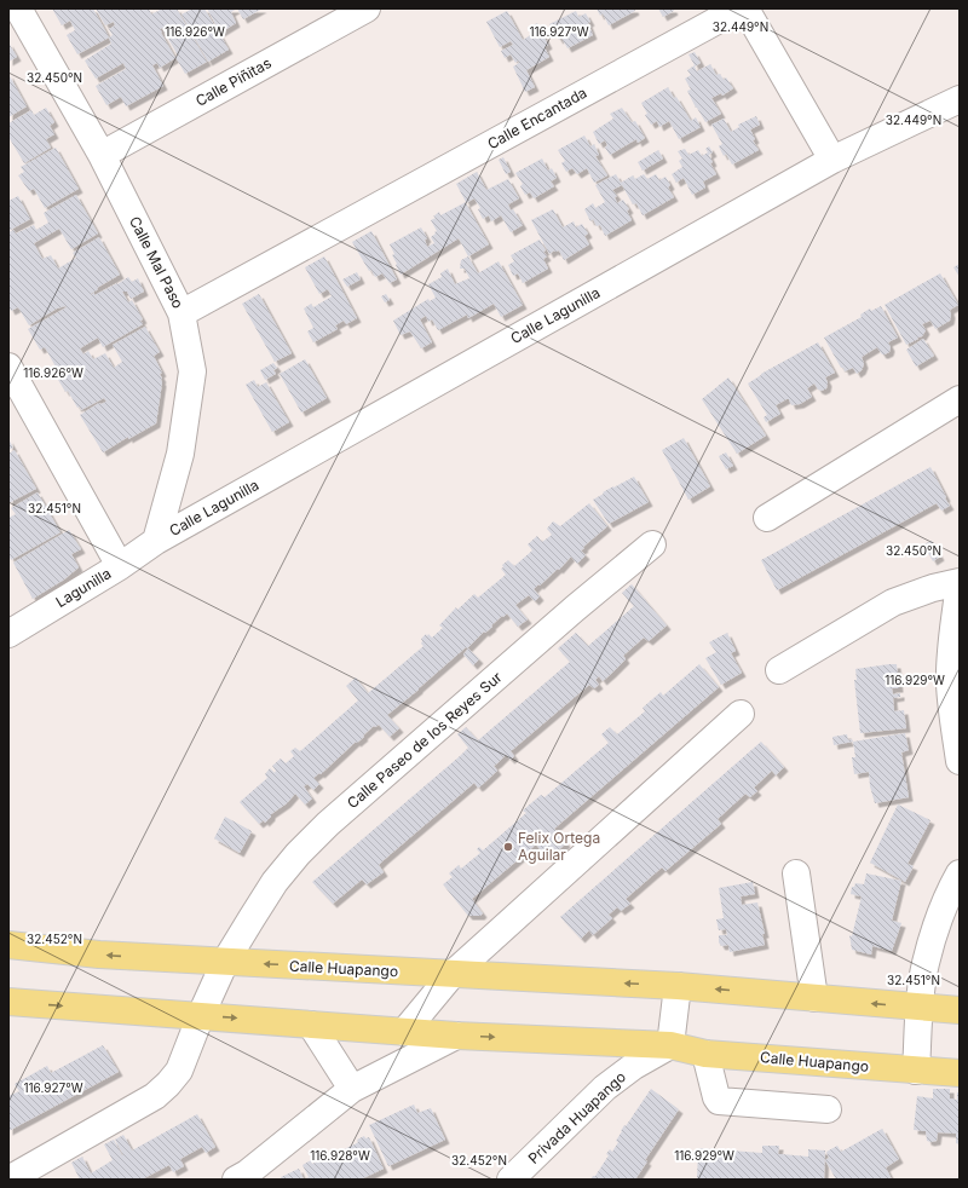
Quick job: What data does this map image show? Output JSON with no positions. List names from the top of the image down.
{
  "streets": {
    "main road": ["Calle Huapango"],
    "street": [
      "Calle Piñitas",
      "Calle Encantada",
      "Calle Mal Paso",
      "Calle Lagunilla",
      "Lagunilla",
      "Calle Paseo de los Reyes Sur",
      "Privada Huapango"
    ]
  },
  "crossings": [
    ["Calle Piñitas", "Calle Mal Paso"],
    ["Calle Encantada", "Calle Mal Paso"],
    ["Calle Encantada", "Calle Lagunilla"],
    ["Calle Mal Paso", "Calle Lagunilla"],
    ["Calle Mal Paso", "Lagunilla"],
    ["Calle Lagunilla", "Lagunilla"],
    ["Calle Paseo de los Reyes Sur", "Calle Huapango"],
    ["Calle Huapango", "Privada Huapango"]
  ],
  "places": ["Felix Ortega Aguilar"],
  "coordinates": [
    "32.449°N",
    "116.926°W",
    "116.927°W",
    "32.450°N",
    "32.451°N",
    "116.929°W",
    "32.452°N",
    "116.928°W"
  ]
}
